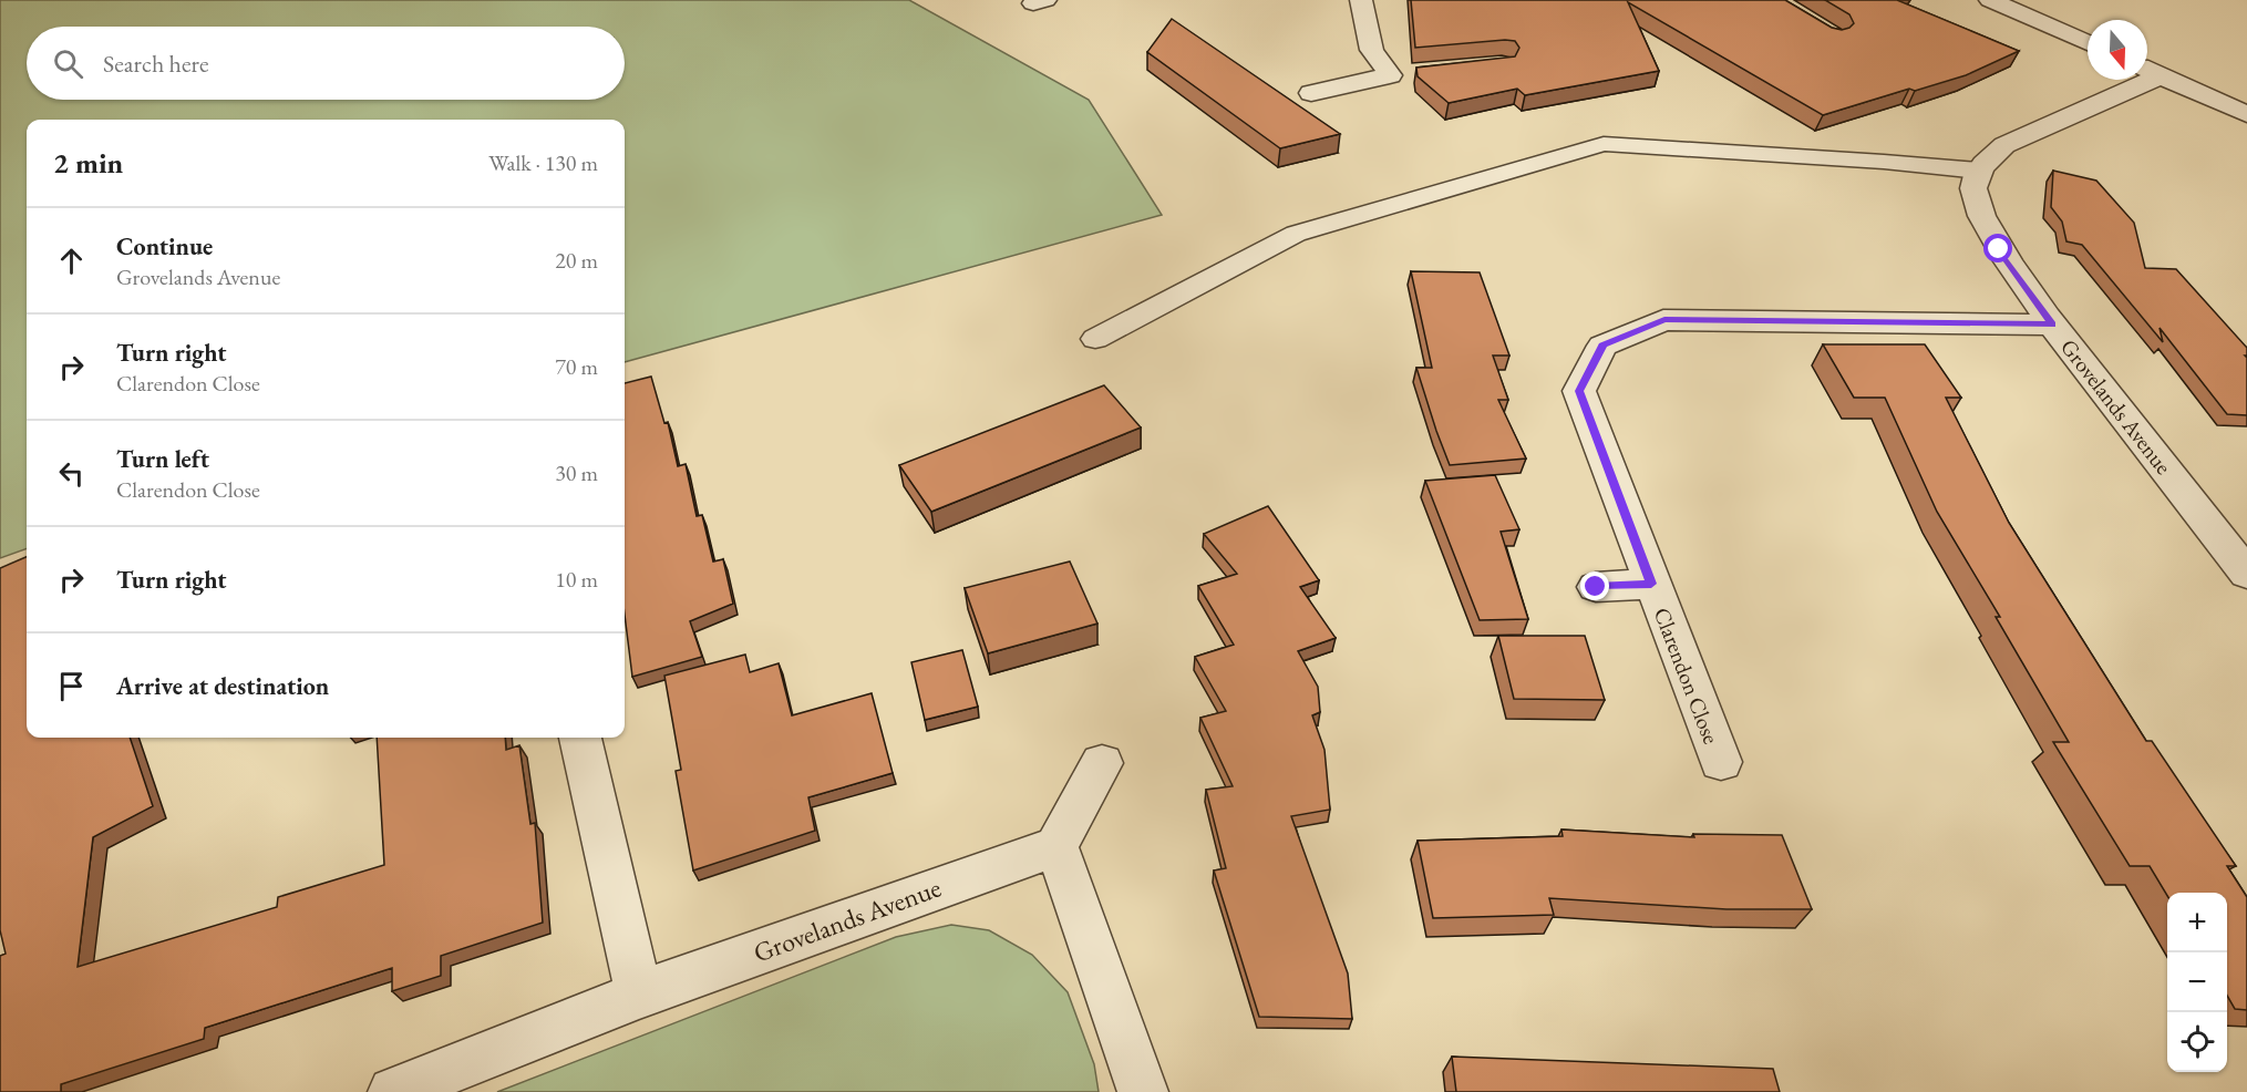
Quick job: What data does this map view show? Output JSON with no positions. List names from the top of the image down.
{
  "streets": {
    "street": ["Grovelands Avenue", "Clarendon Close"]
  },
  "crossings": [
    ["Grovelands Avenue", "Clarendon Close"]
  ],
  "north": "bottom",
  "page": {
    "search": "Search here",
    "heading": ["2 min", "Walk · 130 m"],
    "list": [
      ["Continue", "Grovelands Avenue", "20 m"],
      ["Turn right", "Clarendon Close", "70 m"],
      ["Turn left", "Clarendon Close", "30 m"],
      ["Turn right", "10 m"],
      "Arrive at destination"
    ],
    "map_buttons": ["+", "−"]
  }
}
